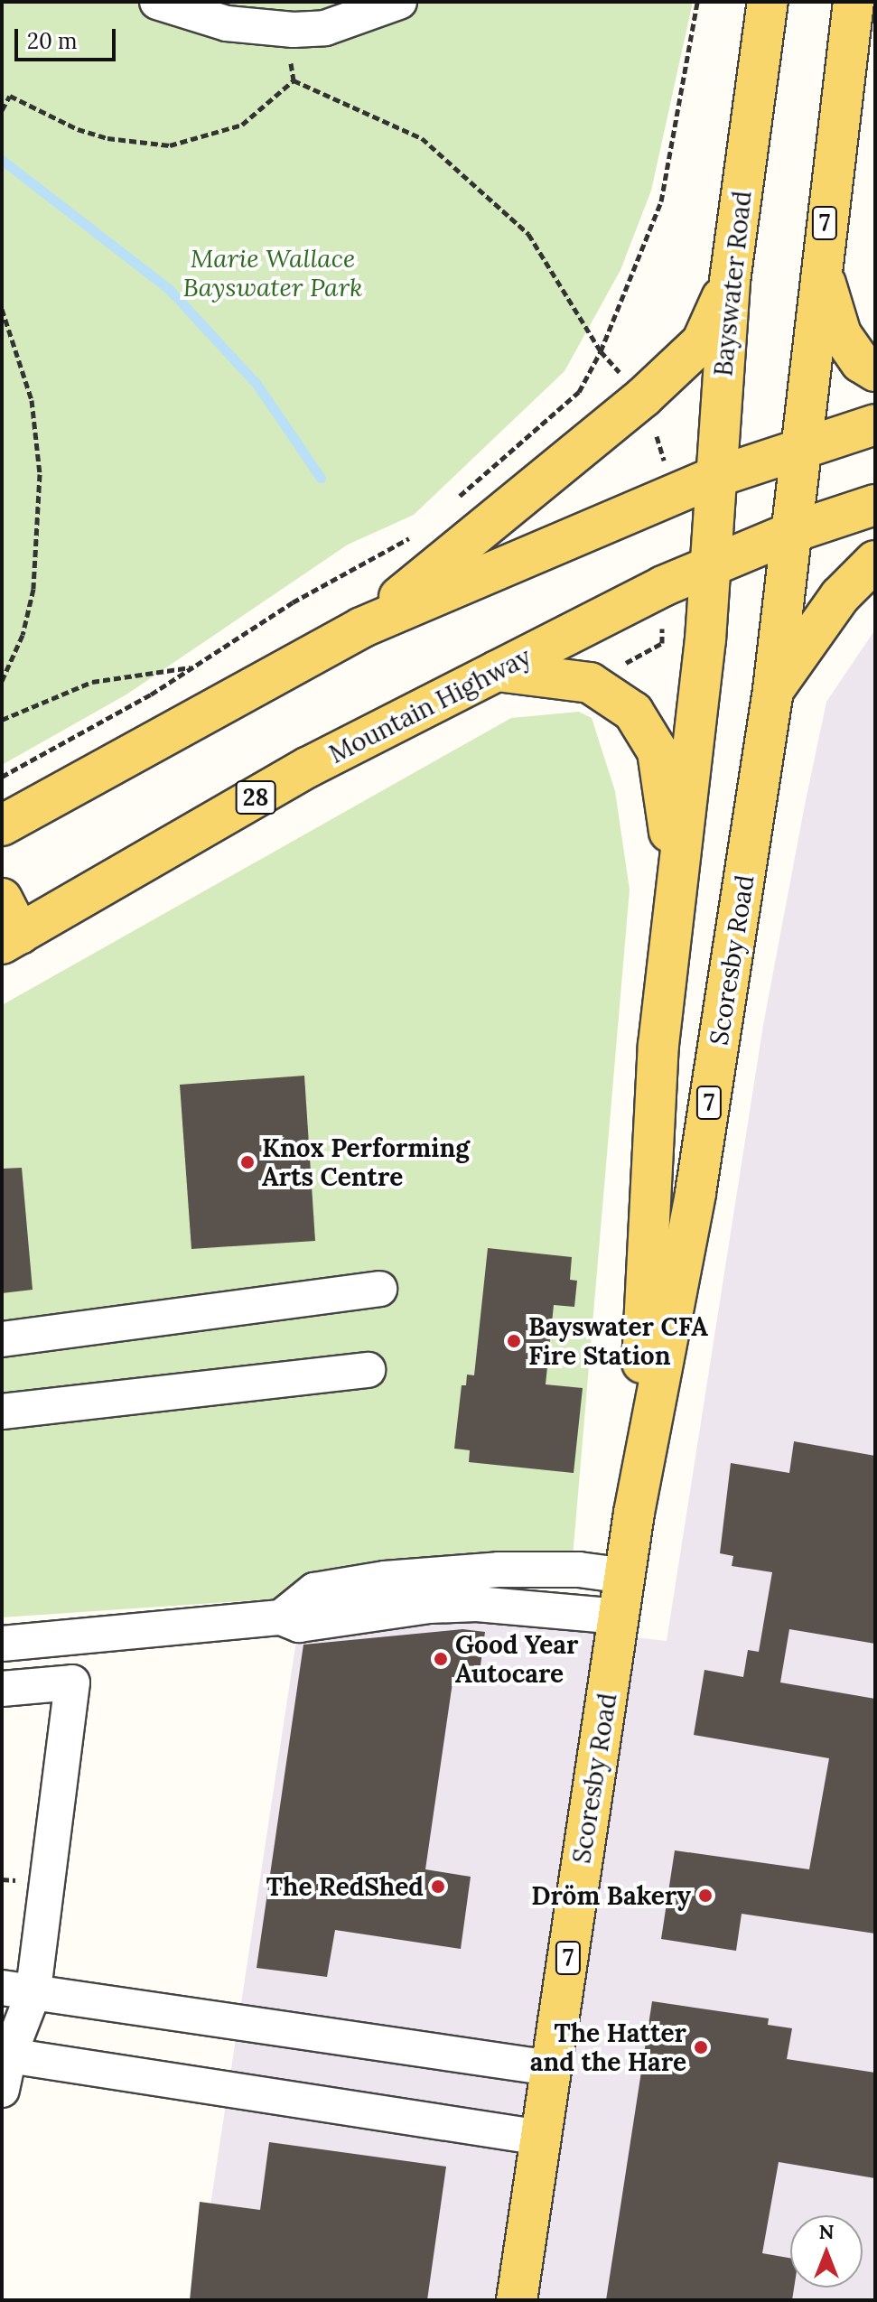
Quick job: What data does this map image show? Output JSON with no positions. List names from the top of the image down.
{
  "streets": {
    "main road": [
      "7",
      "Bayswater Road",
      "Mountain Highway",
      "28",
      "Scoresby Road"
    ]
  },
  "crossings": [
    ["7", "Mountain Highway"],
    ["7", "Scoresby Road"],
    ["Bayswater Road", "Mountain Highway"],
    ["Bayswater Road", "Scoresby Road"],
    ["Mountain Highway", "Scoresby Road"]
  ],
  "parks": ["Marie Wallace Bayswater Park"],
  "places": [
    "Knox Performing Arts Centre",
    "Bayswater CFA Fire Station",
    "Good Year Autocare",
    "The RedShed",
    "Dröm Bakery",
    "The Hatter and the Hare"
  ],
  "scale_bar": "20 m",
  "north": "top"
}
